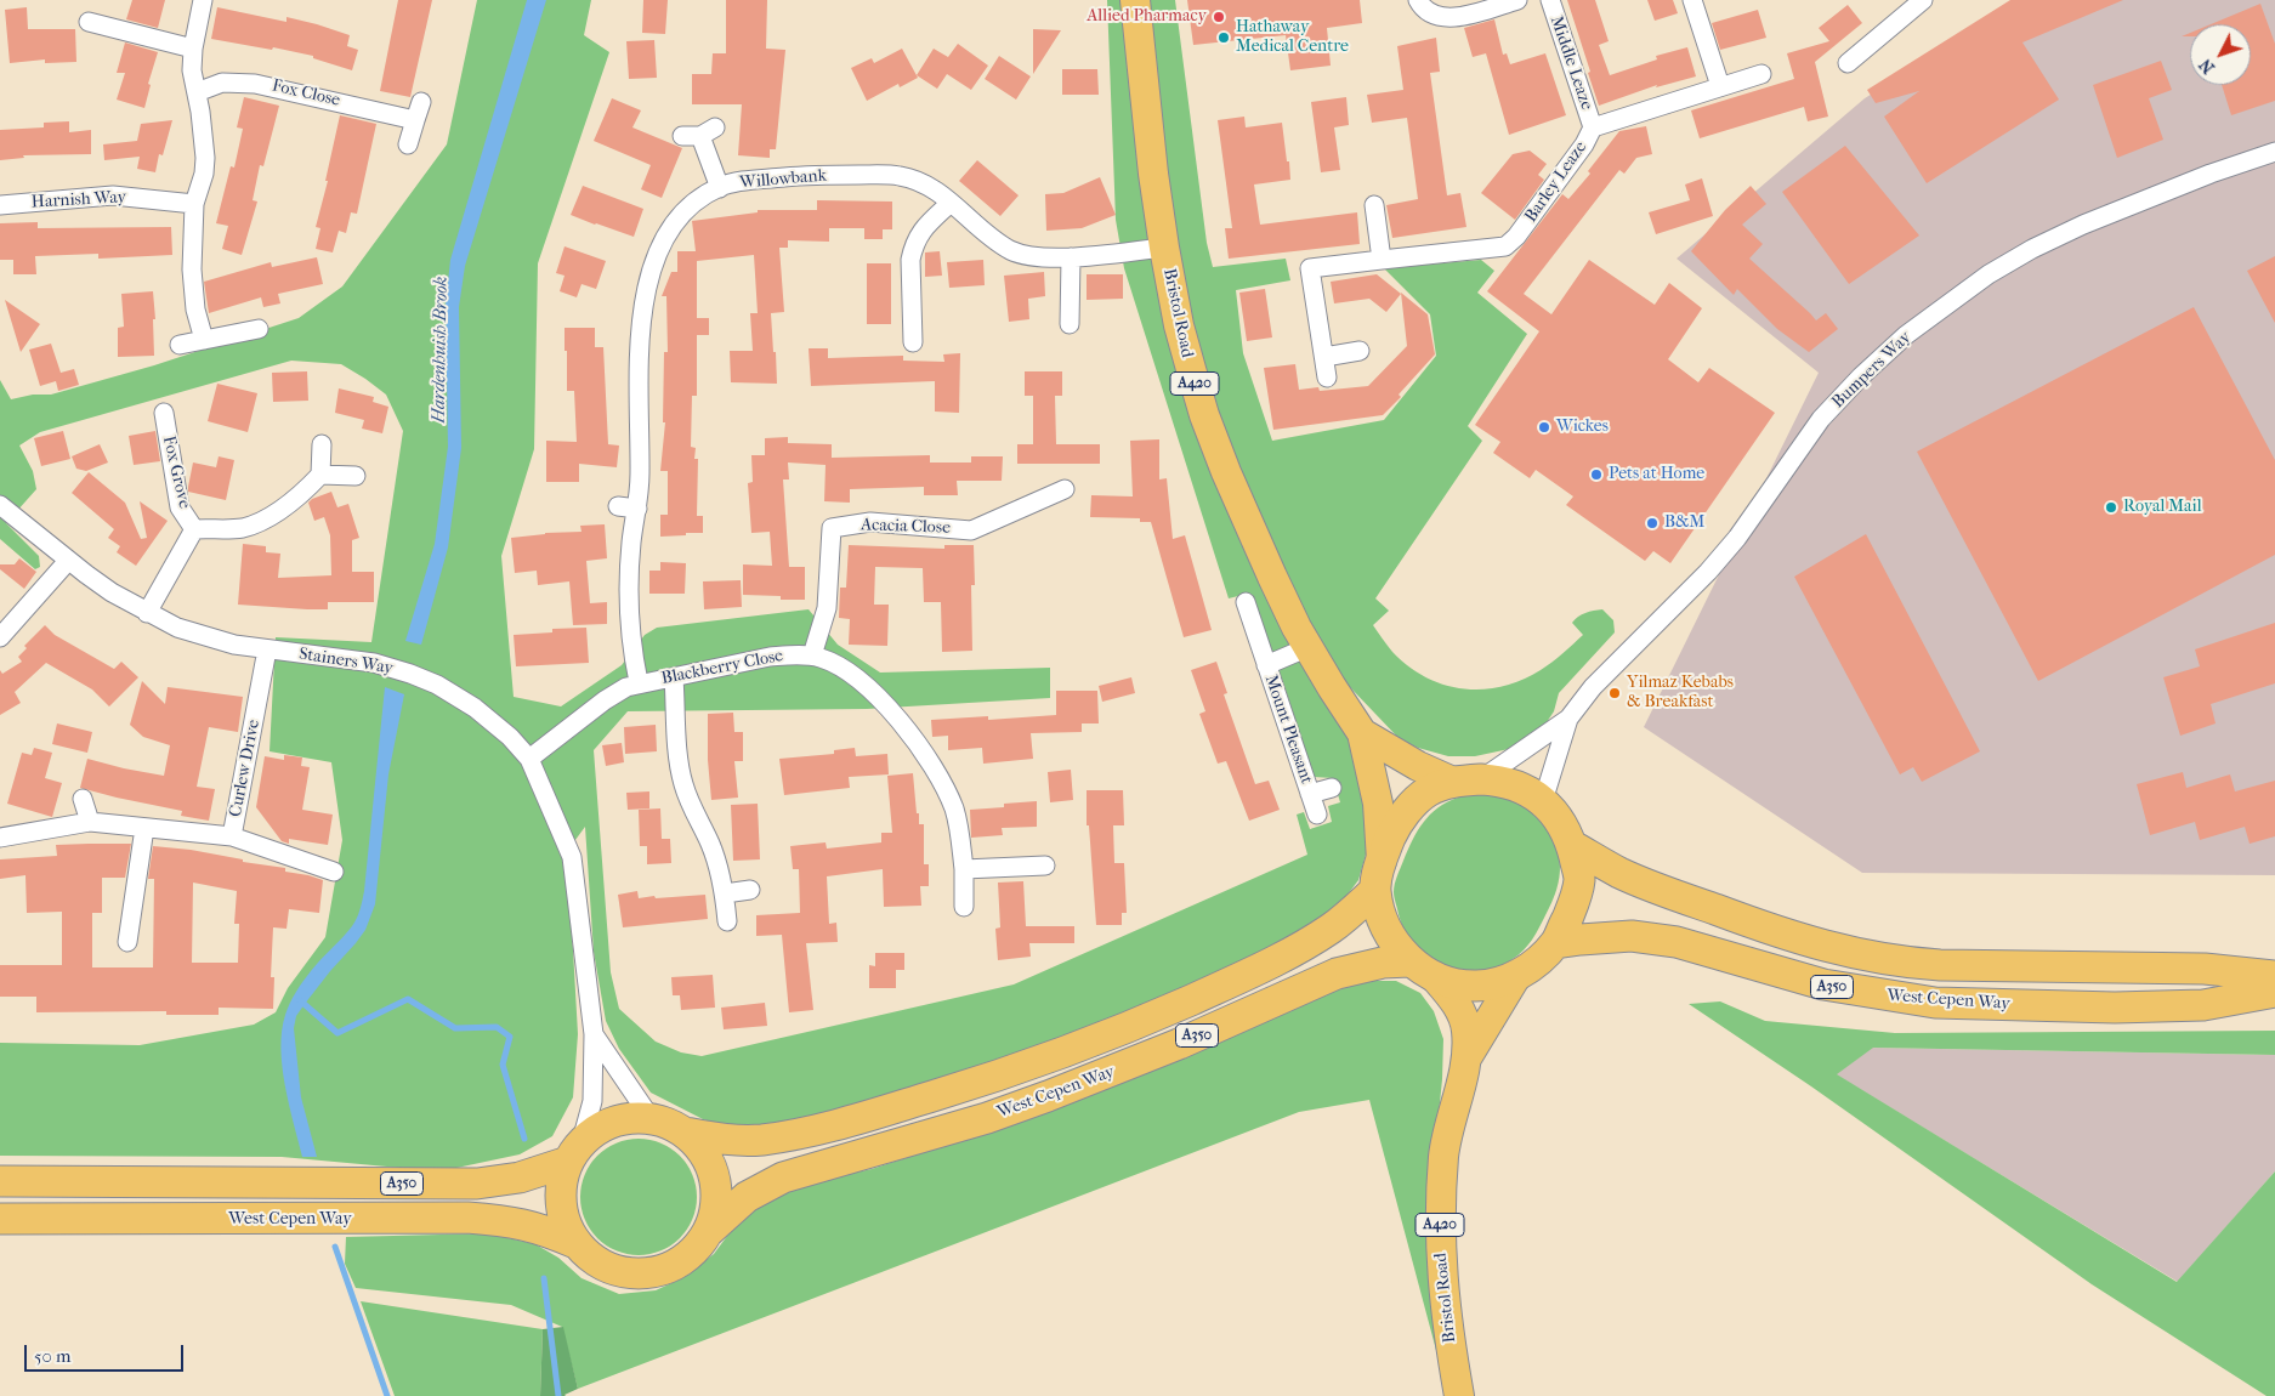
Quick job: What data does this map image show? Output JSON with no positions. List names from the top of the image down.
{
  "streets": {
    "highway": ["A350", "West Cepen Way"],
    "main road": ["Bristol Road", "A420"],
    "street": [
      "Middle Leaze",
      "Fox Close",
      "Willowbank",
      "Barley Leaze",
      "Harnish Way",
      "Bumpers Way",
      "Fox Grove",
      "Acacia Close",
      "Stainers Way",
      "Blackberry Close",
      "Mount Pleasant",
      "Curlew Drive"
    ]
  },
  "crossings": [
    ["Middle Leaze", "Barley Leaze"],
    ["Willowbank", "Bristol Road"],
    ["Willowbank", "Blackberry Close"],
    ["Bristol Road", "Bumpers Way"],
    ["Bristol Road", "Mount Pleasant"],
    ["Bristol Road", "A350"],
    ["Bristol Road", "West Cepen Way"],
    ["Bumpers Way", "A350"],
    ["Bumpers Way", "West Cepen Way"],
    ["Fox Grove", "Stainers Way"],
    ["Acacia Close", "Blackberry Close"],
    ["Stainers Way", "Blackberry Close"],
    ["Stainers Way", "Curlew Drive"],
    ["Stainers Way", "A350"],
    ["Stainers Way", "West Cepen Way"],
    ["A350", "West Cepen Way"]
  ],
  "water": ["Hardenhuish Brook"],
  "places": [
    "Allied Pharmacy",
    "Hathaway Medical Centre",
    "Wickes",
    "Pets at Home",
    "Royal Mail",
    "B&M",
    "Yilmaz Kebabs & Breakfast"
  ],
  "scale_bar": "50 m",
  "north": "bottom left"
}
